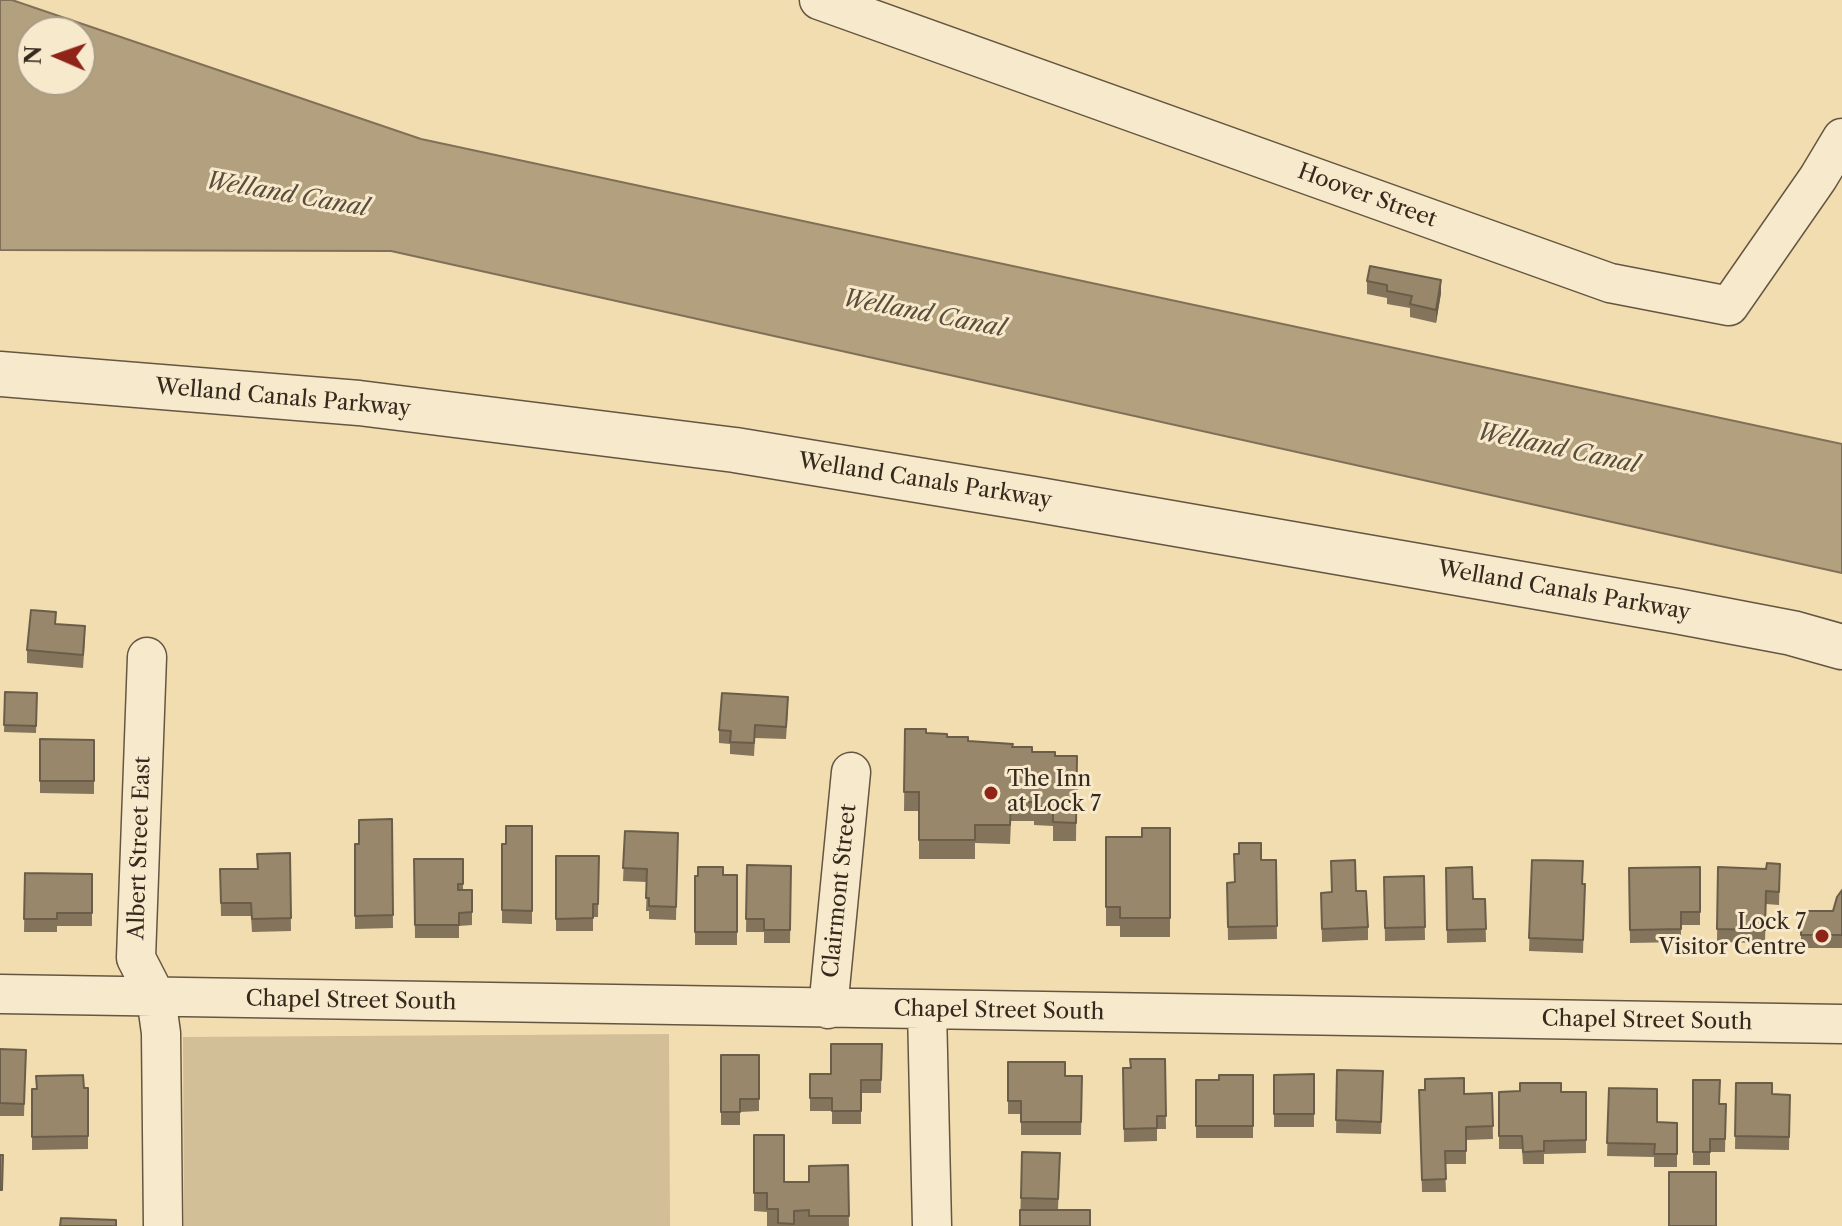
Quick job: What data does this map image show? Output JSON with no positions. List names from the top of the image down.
{
  "streets": {
    "street": [
      "Hoover Street",
      "Welland Canals Parkway",
      "Albert Street East",
      "Clairmont Street",
      "Chapel Street South"
    ]
  },
  "crossings": [
    ["Albert Street East", "Chapel Street South"],
    ["Clairmont Street", "Chapel Street South"]
  ],
  "water": ["Welland Canal"],
  "places": ["The Inn at Lock 7", "Lock 7 Visitor Centre"],
  "north": "left"
}
